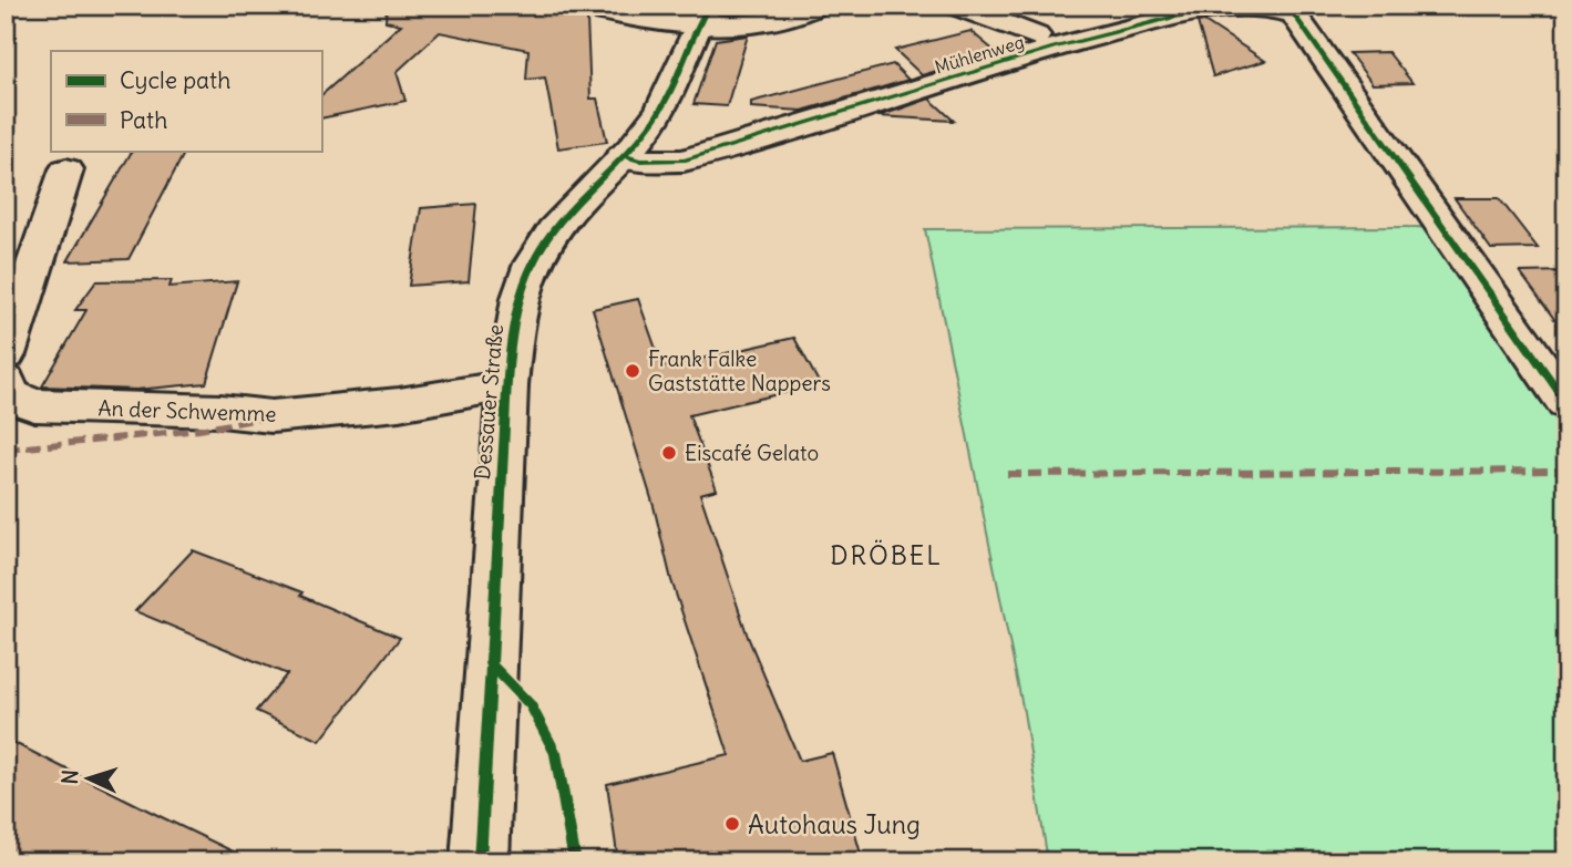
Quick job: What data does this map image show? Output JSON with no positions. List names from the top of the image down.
{
  "streets": {
    "street": ["Mühlenweg", "Dessauer Straße", "An der Schwemme"]
  },
  "crossings": [
    ["Mühlenweg", "Dessauer Straße"],
    ["Dessauer Straße", "An der Schwemme"]
  ],
  "districts": ["DRÖBEL"],
  "places": ["Frank Falke Gaststätte Nappers", "Eiscafé Gelato", "Autohaus Jung"],
  "legend": ["Cycle path", "Path"],
  "north": "left"
}
